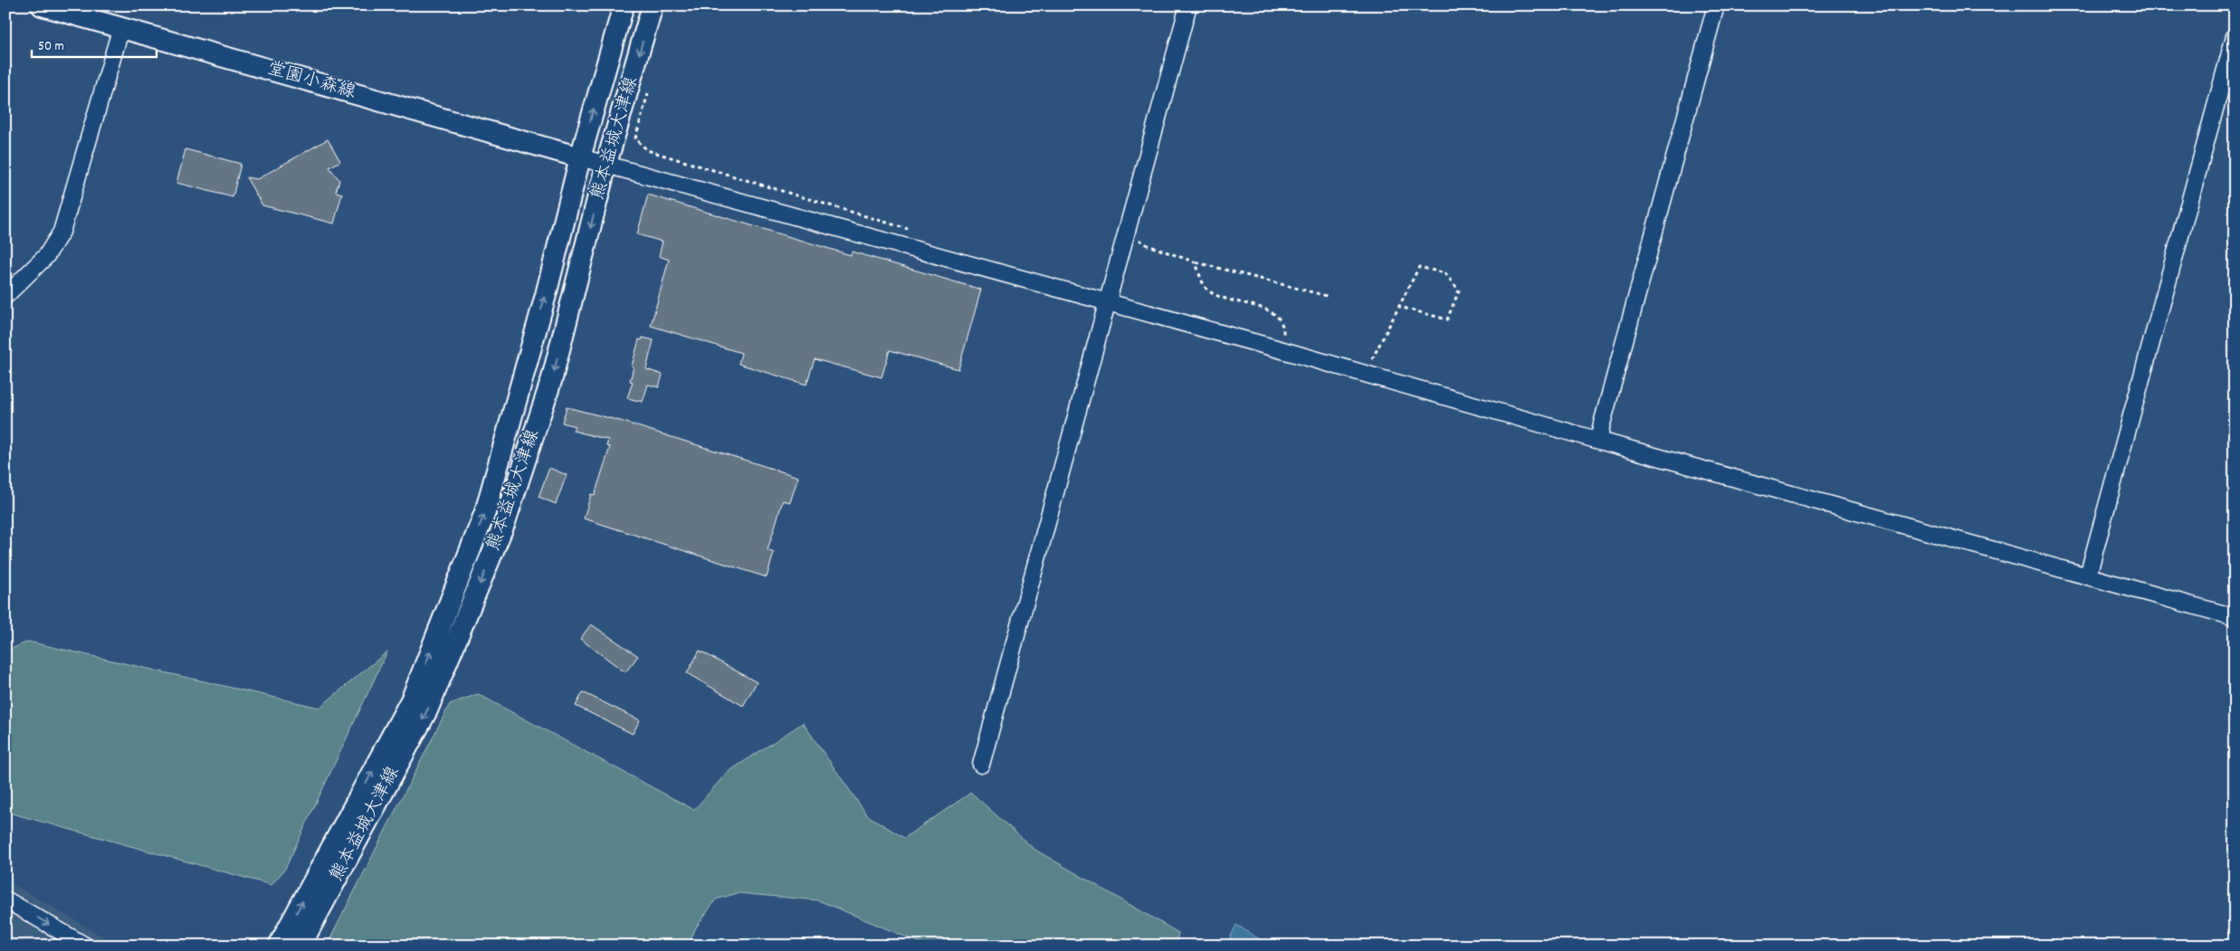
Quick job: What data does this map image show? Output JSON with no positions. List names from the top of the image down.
{
  "streets": {
    "main road": ["堂園小森線", "熊本益城大津線"]
  },
  "crossings": [
    ["堂園小森線", "熊本益城大津線"]
  ],
  "scale_bar": "50 m"
}
